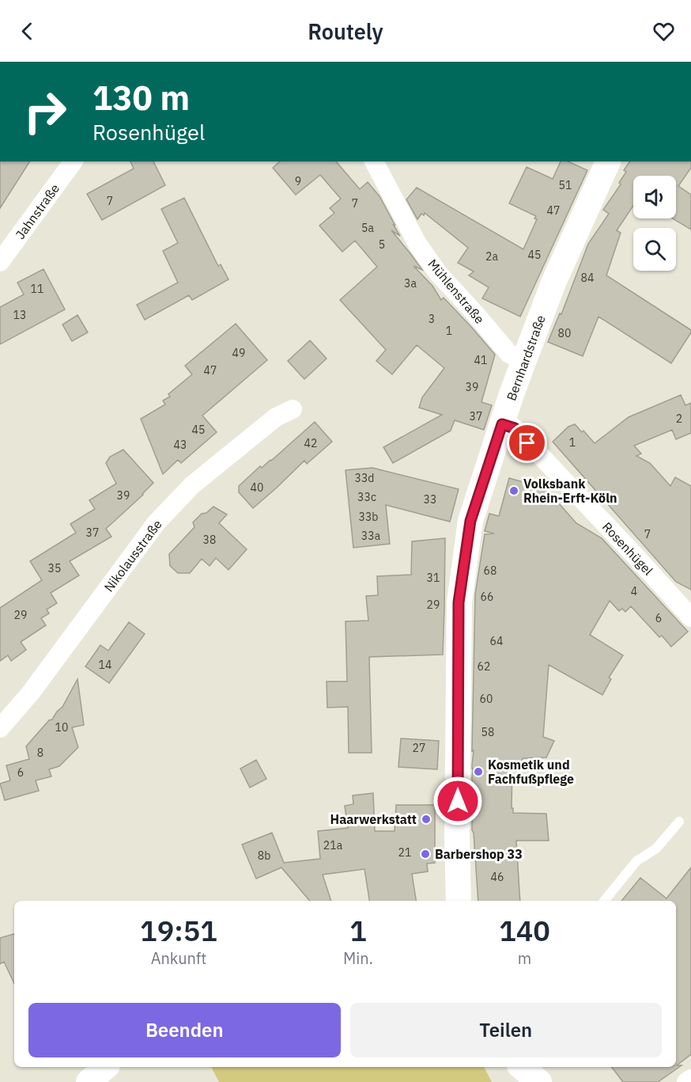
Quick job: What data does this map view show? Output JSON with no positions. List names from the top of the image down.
{
  "streets": {
    "street": [
      "Jahnstraße",
      "Mühlenstraße",
      "Bernhardstraße",
      "Rosenhügel",
      "Nikolausstraße"
    ]
  },
  "crossings": [
    ["Mühlenstraße", "Bernhardstraße"],
    ["Bernhardstraße", "Rosenhügel"]
  ],
  "places": [
    "Volksbank Rhein-Erft-Köln",
    "Kosmetik und Fachfußpflege",
    "Haarwerkstatt",
    "Barbershop 33"
  ],
  "house_numbers": [
    "9",
    "51",
    "7",
    "7",
    "47",
    "5a",
    "5",
    "45",
    "2a",
    "84",
    "3a",
    "11",
    "13",
    "3",
    "1",
    "80",
    "49",
    "41",
    "47",
    "39",
    "37",
    "2",
    "45",
    "1",
    "42",
    "43",
    "33d",
    "40",
    "39",
    "33c",
    "33",
    "33b",
    "37",
    "7",
    "33a",
    "38",
    "35",
    "68",
    "31",
    "4",
    "66",
    "29",
    "29",
    "6",
    "64",
    "14",
    "62",
    "60",
    "10",
    "58",
    "27",
    "8",
    "6",
    "21a",
    "21",
    "8b",
    "46"
  ],
  "page": {
    "header": "Routely",
    "turn": ["130 m", "Rosenhügel"],
    "eta": [
      "19:51",
      "Ankunft",
      "1",
      "Min.",
      "140",
      "m"
    ],
    "buttons": ["Beenden", "Teilen"]
  }
}
